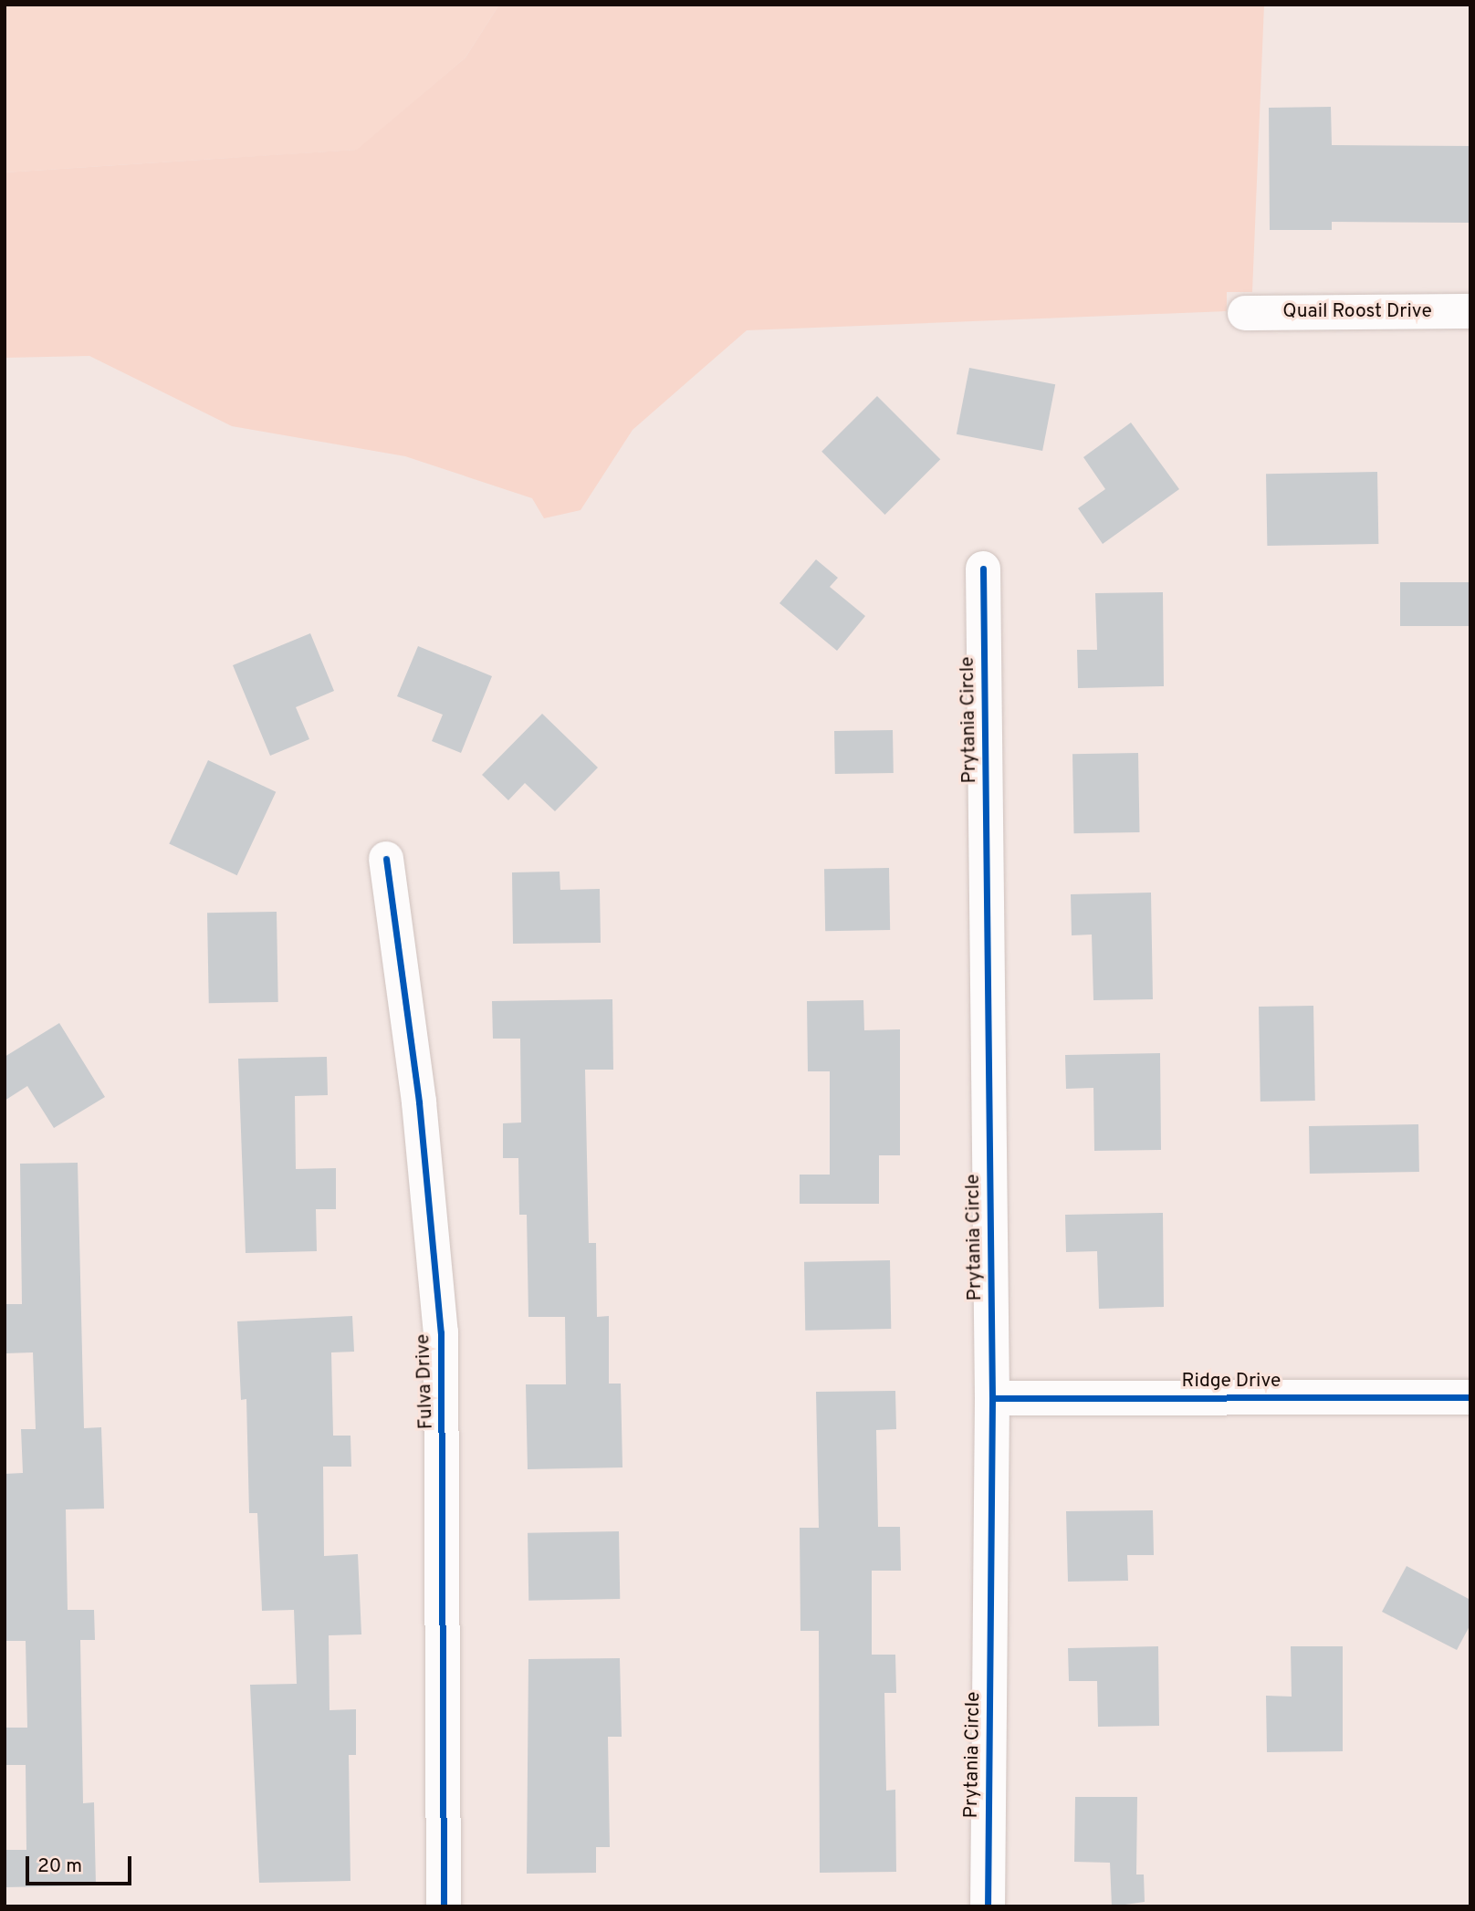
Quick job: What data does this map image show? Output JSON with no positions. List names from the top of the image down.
{
  "streets": {
    "street": [
      "Quail Roost Drive",
      "Prytania Circle",
      "Fulva Drive",
      "Ridge Drive"
    ]
  },
  "crossings": [
    ["Prytania Circle", "Ridge Drive"]
  ],
  "scale_bar": "20 m"
}
